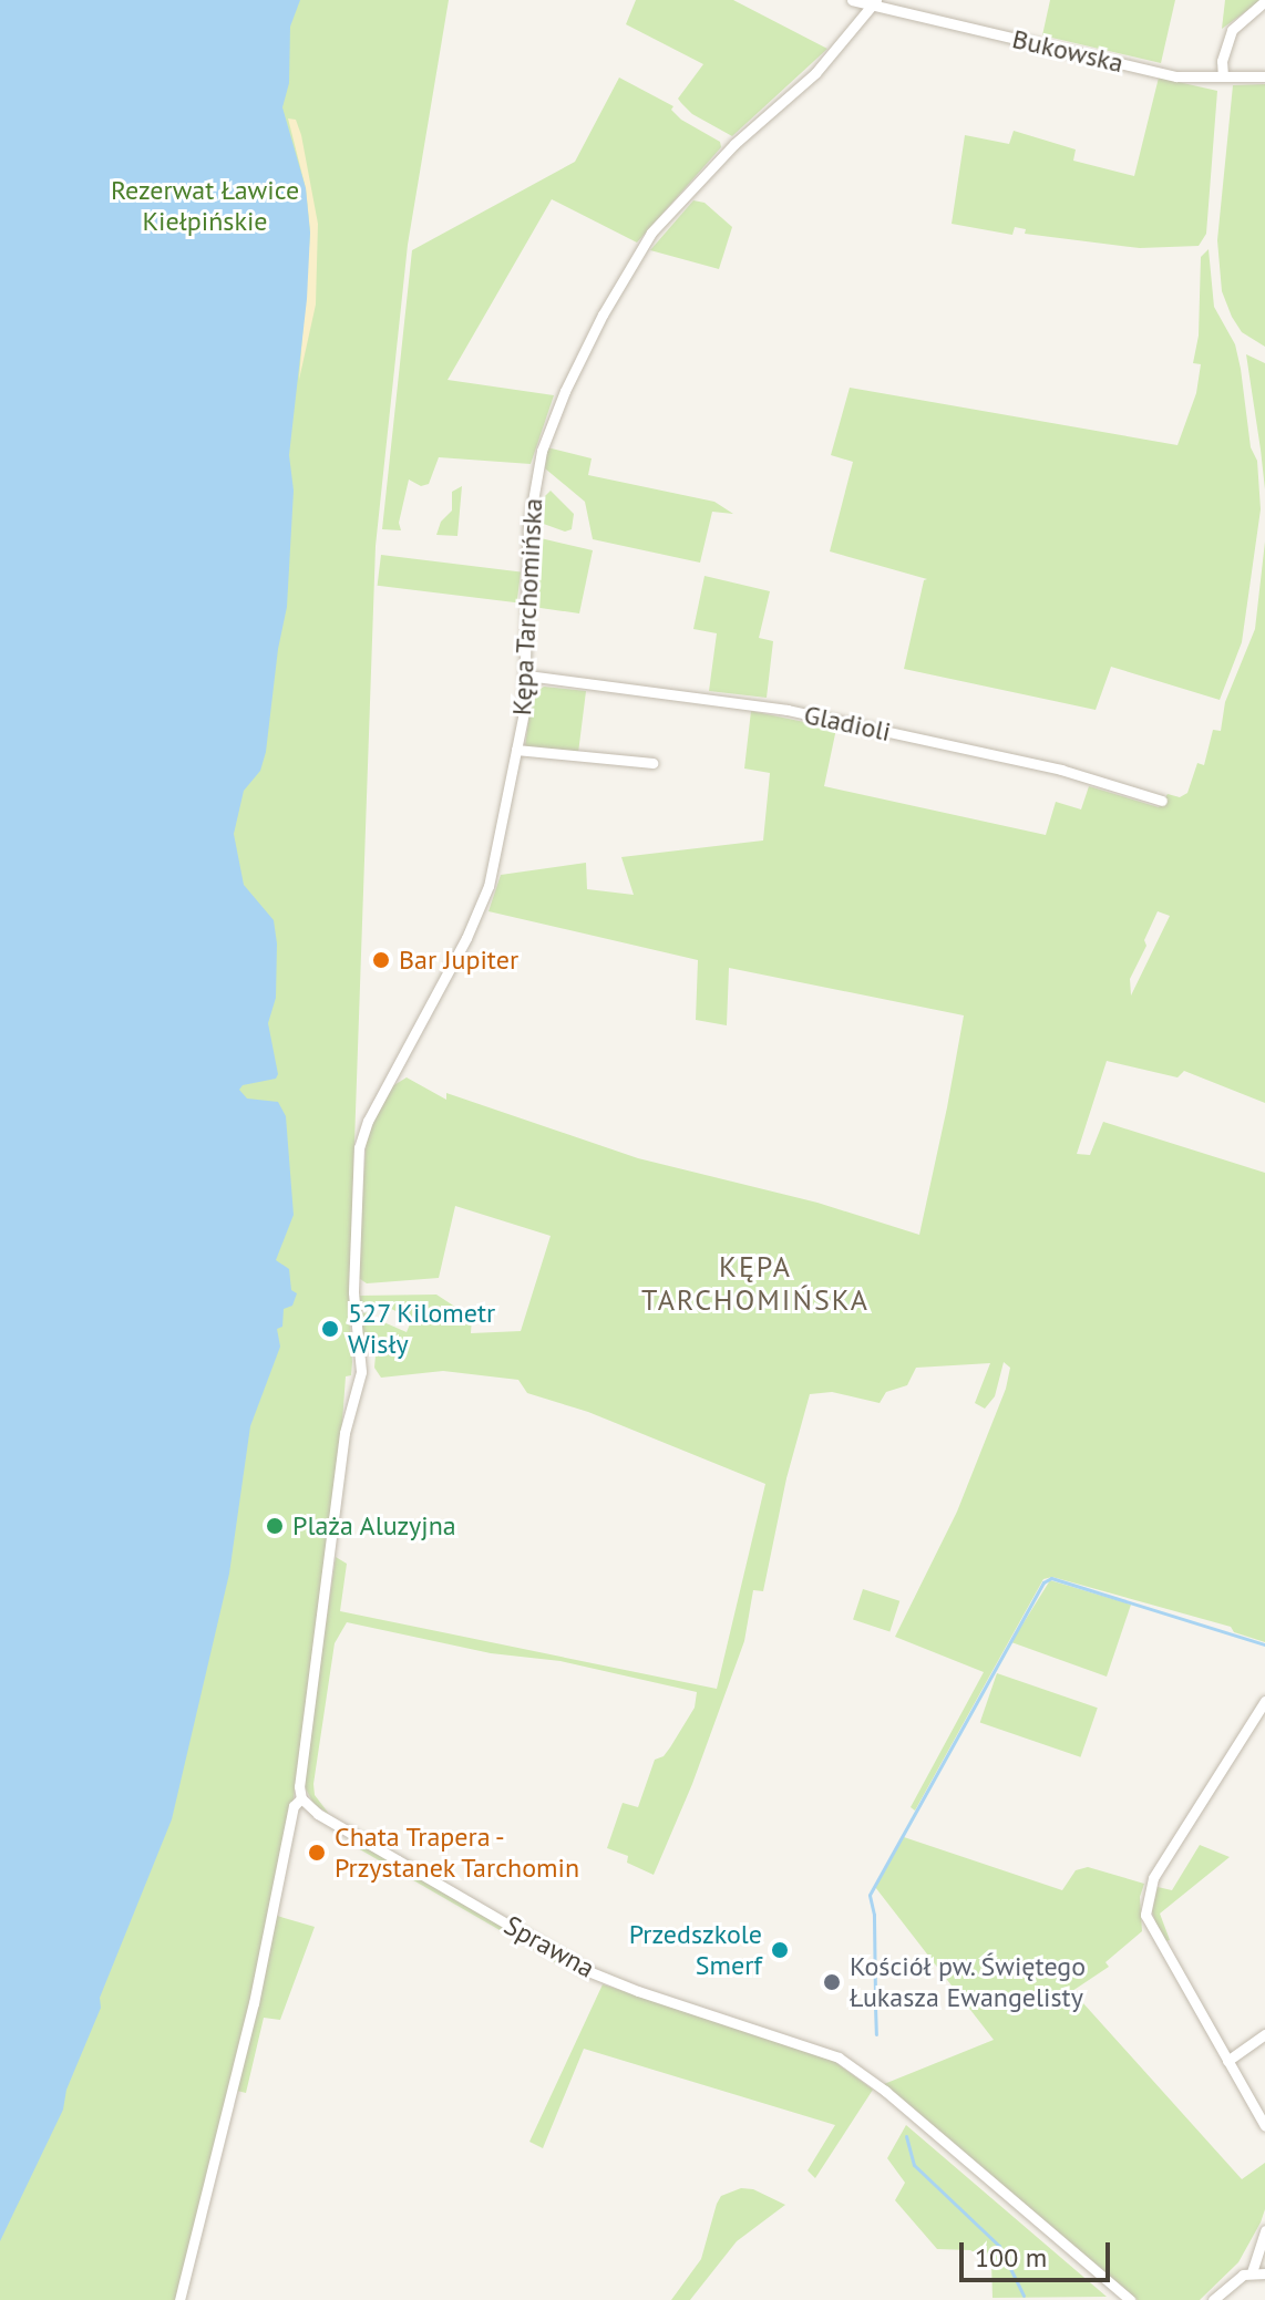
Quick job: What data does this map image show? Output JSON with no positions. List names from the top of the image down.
{
  "streets": {
    "street": [
      "Bukowska",
      "Kępa Tarchomińska",
      "Gladioli",
      "Sprawna"
    ]
  },
  "crossings": [
    ["Bukowska", "Kępa Tarchomińska"],
    ["Kępa Tarchomińska", "Gladioli"],
    ["Kępa Tarchomińska", "Sprawna"]
  ],
  "districts": ["KĘPA TARCHOMIŃSKA"],
  "parks": ["Rezerwat Ławice Kiełpińskie"],
  "places": [
    "Bar Jupiter",
    "527 Kilometr Wisły",
    "Plaża Aluzyjna",
    "Chata Trapera - Przystanek Tarchomin",
    "Przedszkole Smerf",
    "Kościół pw. Świętego Łukasza Ewangelisty"
  ],
  "scale_bar": "100 m"
}
